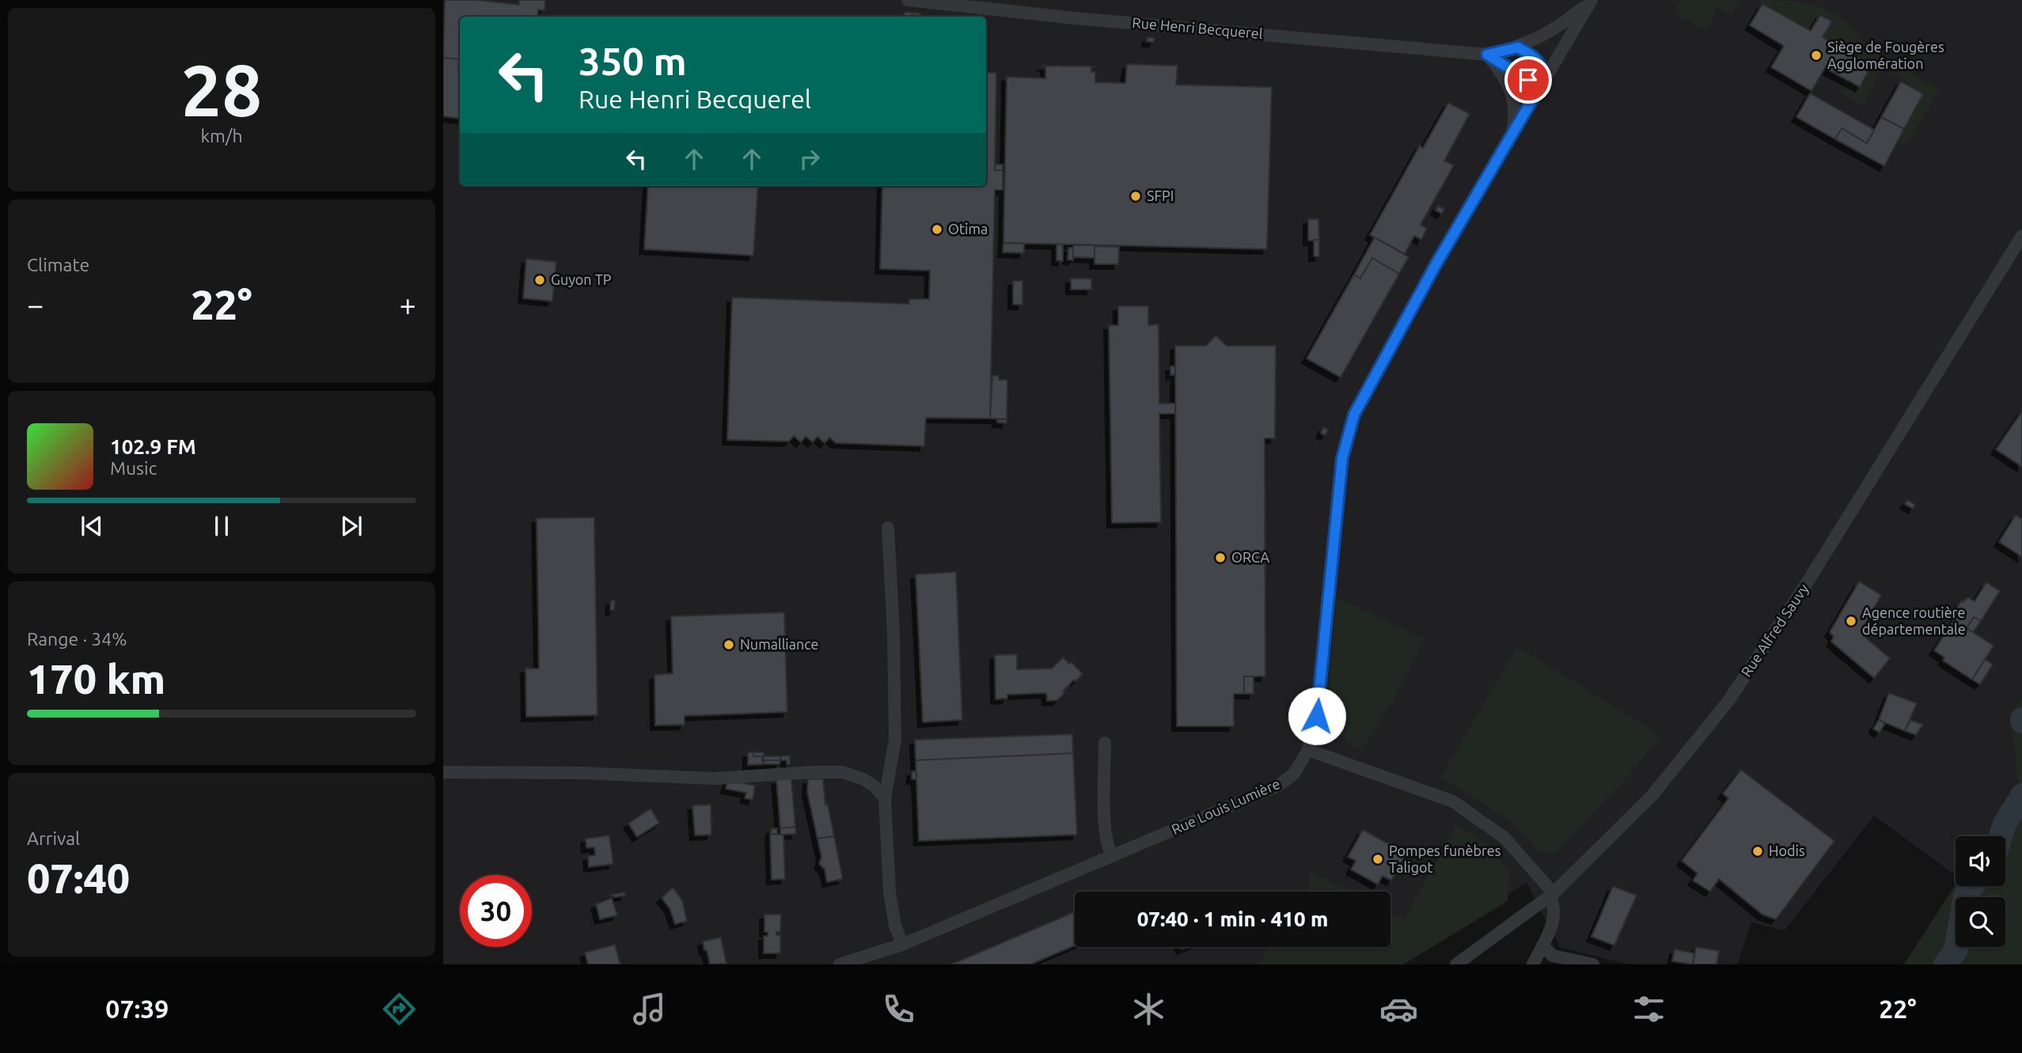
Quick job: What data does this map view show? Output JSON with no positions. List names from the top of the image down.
{
  "streets": {
    "street": ["Rue Henri Becquerel", "Rue Alfred Sauvy", "Rue Louis Lumière"]
  },
  "crossings": [
    ["Rue Henri Becquerel", "Rue Louis Lumière"]
  ],
  "places": [
    "Siège de Fougères Agglomération",
    "SFPI",
    "Otima",
    "Guyon TP",
    "ORCA",
    "Agence routière départementale",
    "Numalliance",
    "Hodis",
    "Pompes funèbres Taligot"
  ],
  "page": {
    "tile": [
      ["28", "km/h"],
      "Climate",
      ["Range · 34%", "170 km"],
      ["Arrival", "07:40"]
    ],
    "turn": ["350 m", "Rue Henri Becquerel"],
    "heat": ["−", "22°", "+"],
    "song": ["102.9 FM", "Music"],
    "limit": "30",
    "trip": "07:40 · 1 min · 410 m",
    "tabs": ["07:39", "22°"]
  }
}
